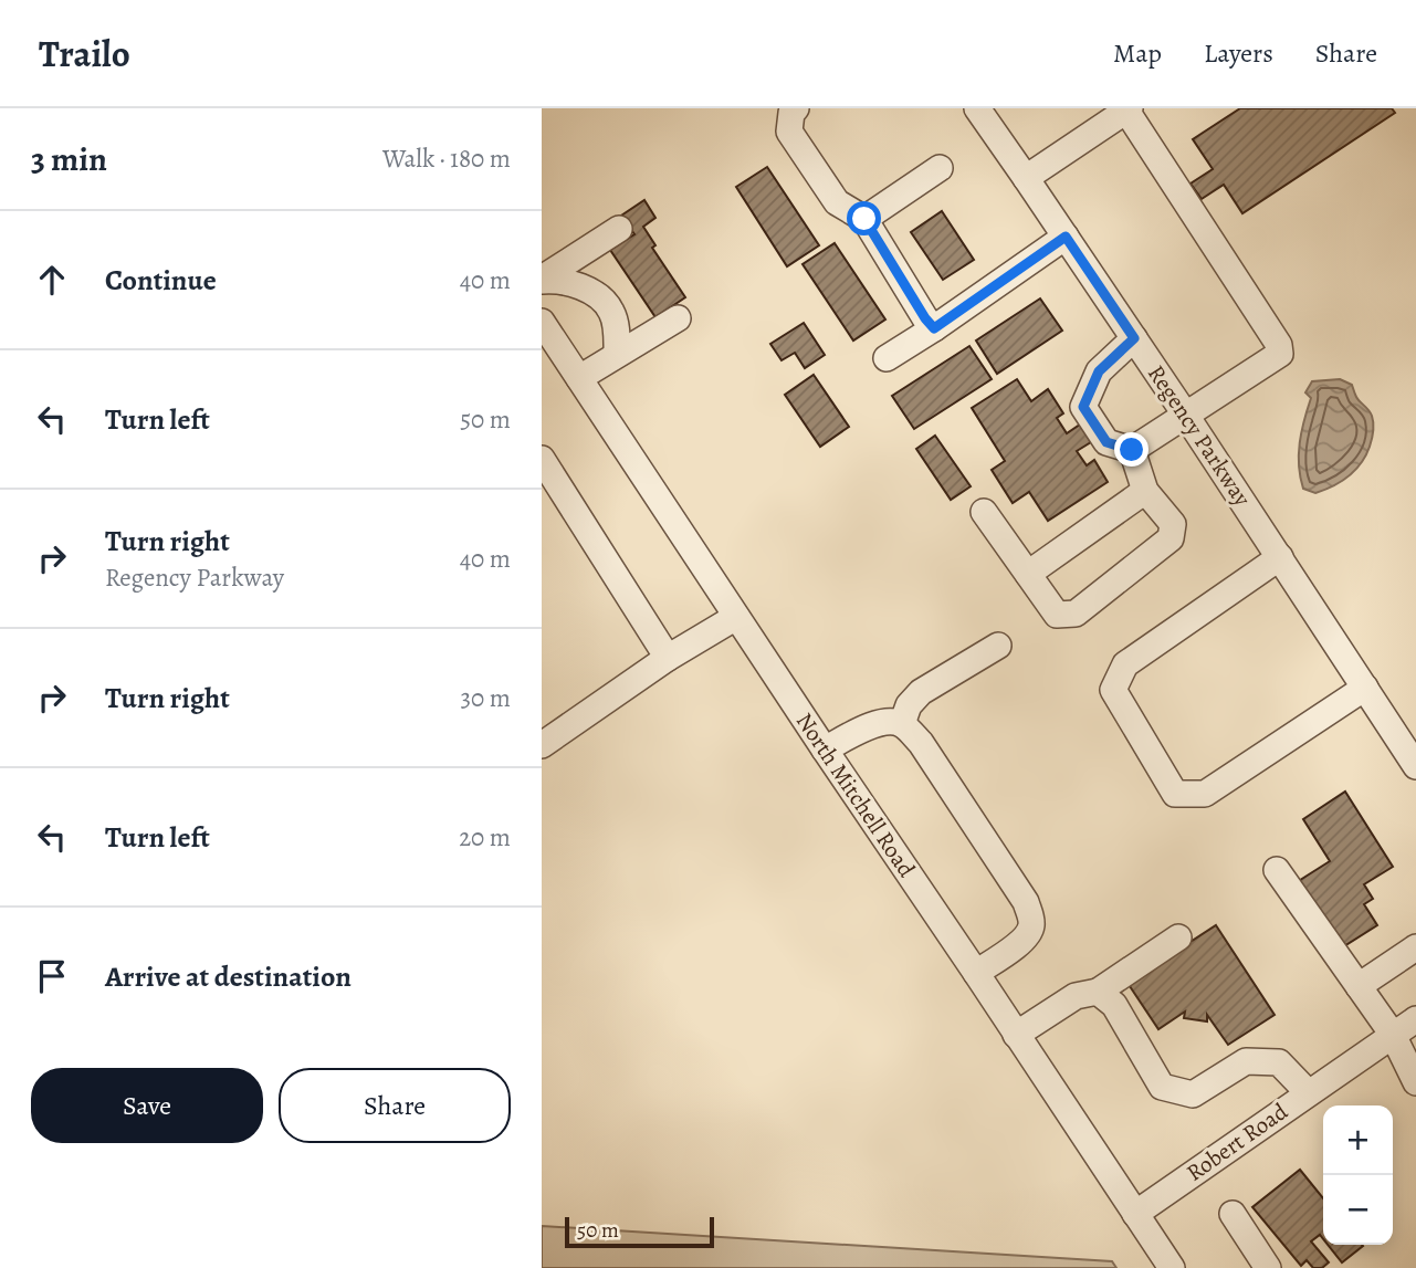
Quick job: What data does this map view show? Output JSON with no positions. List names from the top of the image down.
{
  "streets": {
    "street": ["Regency Parkway", "North Mitchell Road", "Robert Road"]
  },
  "crossings": [
    ["North Mitchell Road", "Robert Road"]
  ],
  "scale_bar": "50 m",
  "page": {
    "header": "Trailo",
    "nav": ["Map", "Layers", "Share"],
    "heading": ["3 min", "Walk · 180 m"],
    "list": [
      ["Continue", "40 m"],
      ["Turn left", "50 m"],
      ["Turn right", "Regency Parkway", "40 m"],
      ["Turn right", "30 m"],
      ["Turn left", "20 m"],
      "Arrive at destination"
    ],
    "buttons": ["Save", "Share"],
    "map_buttons": ["+", "−"],
    "scale": "50 m"
  }
}
